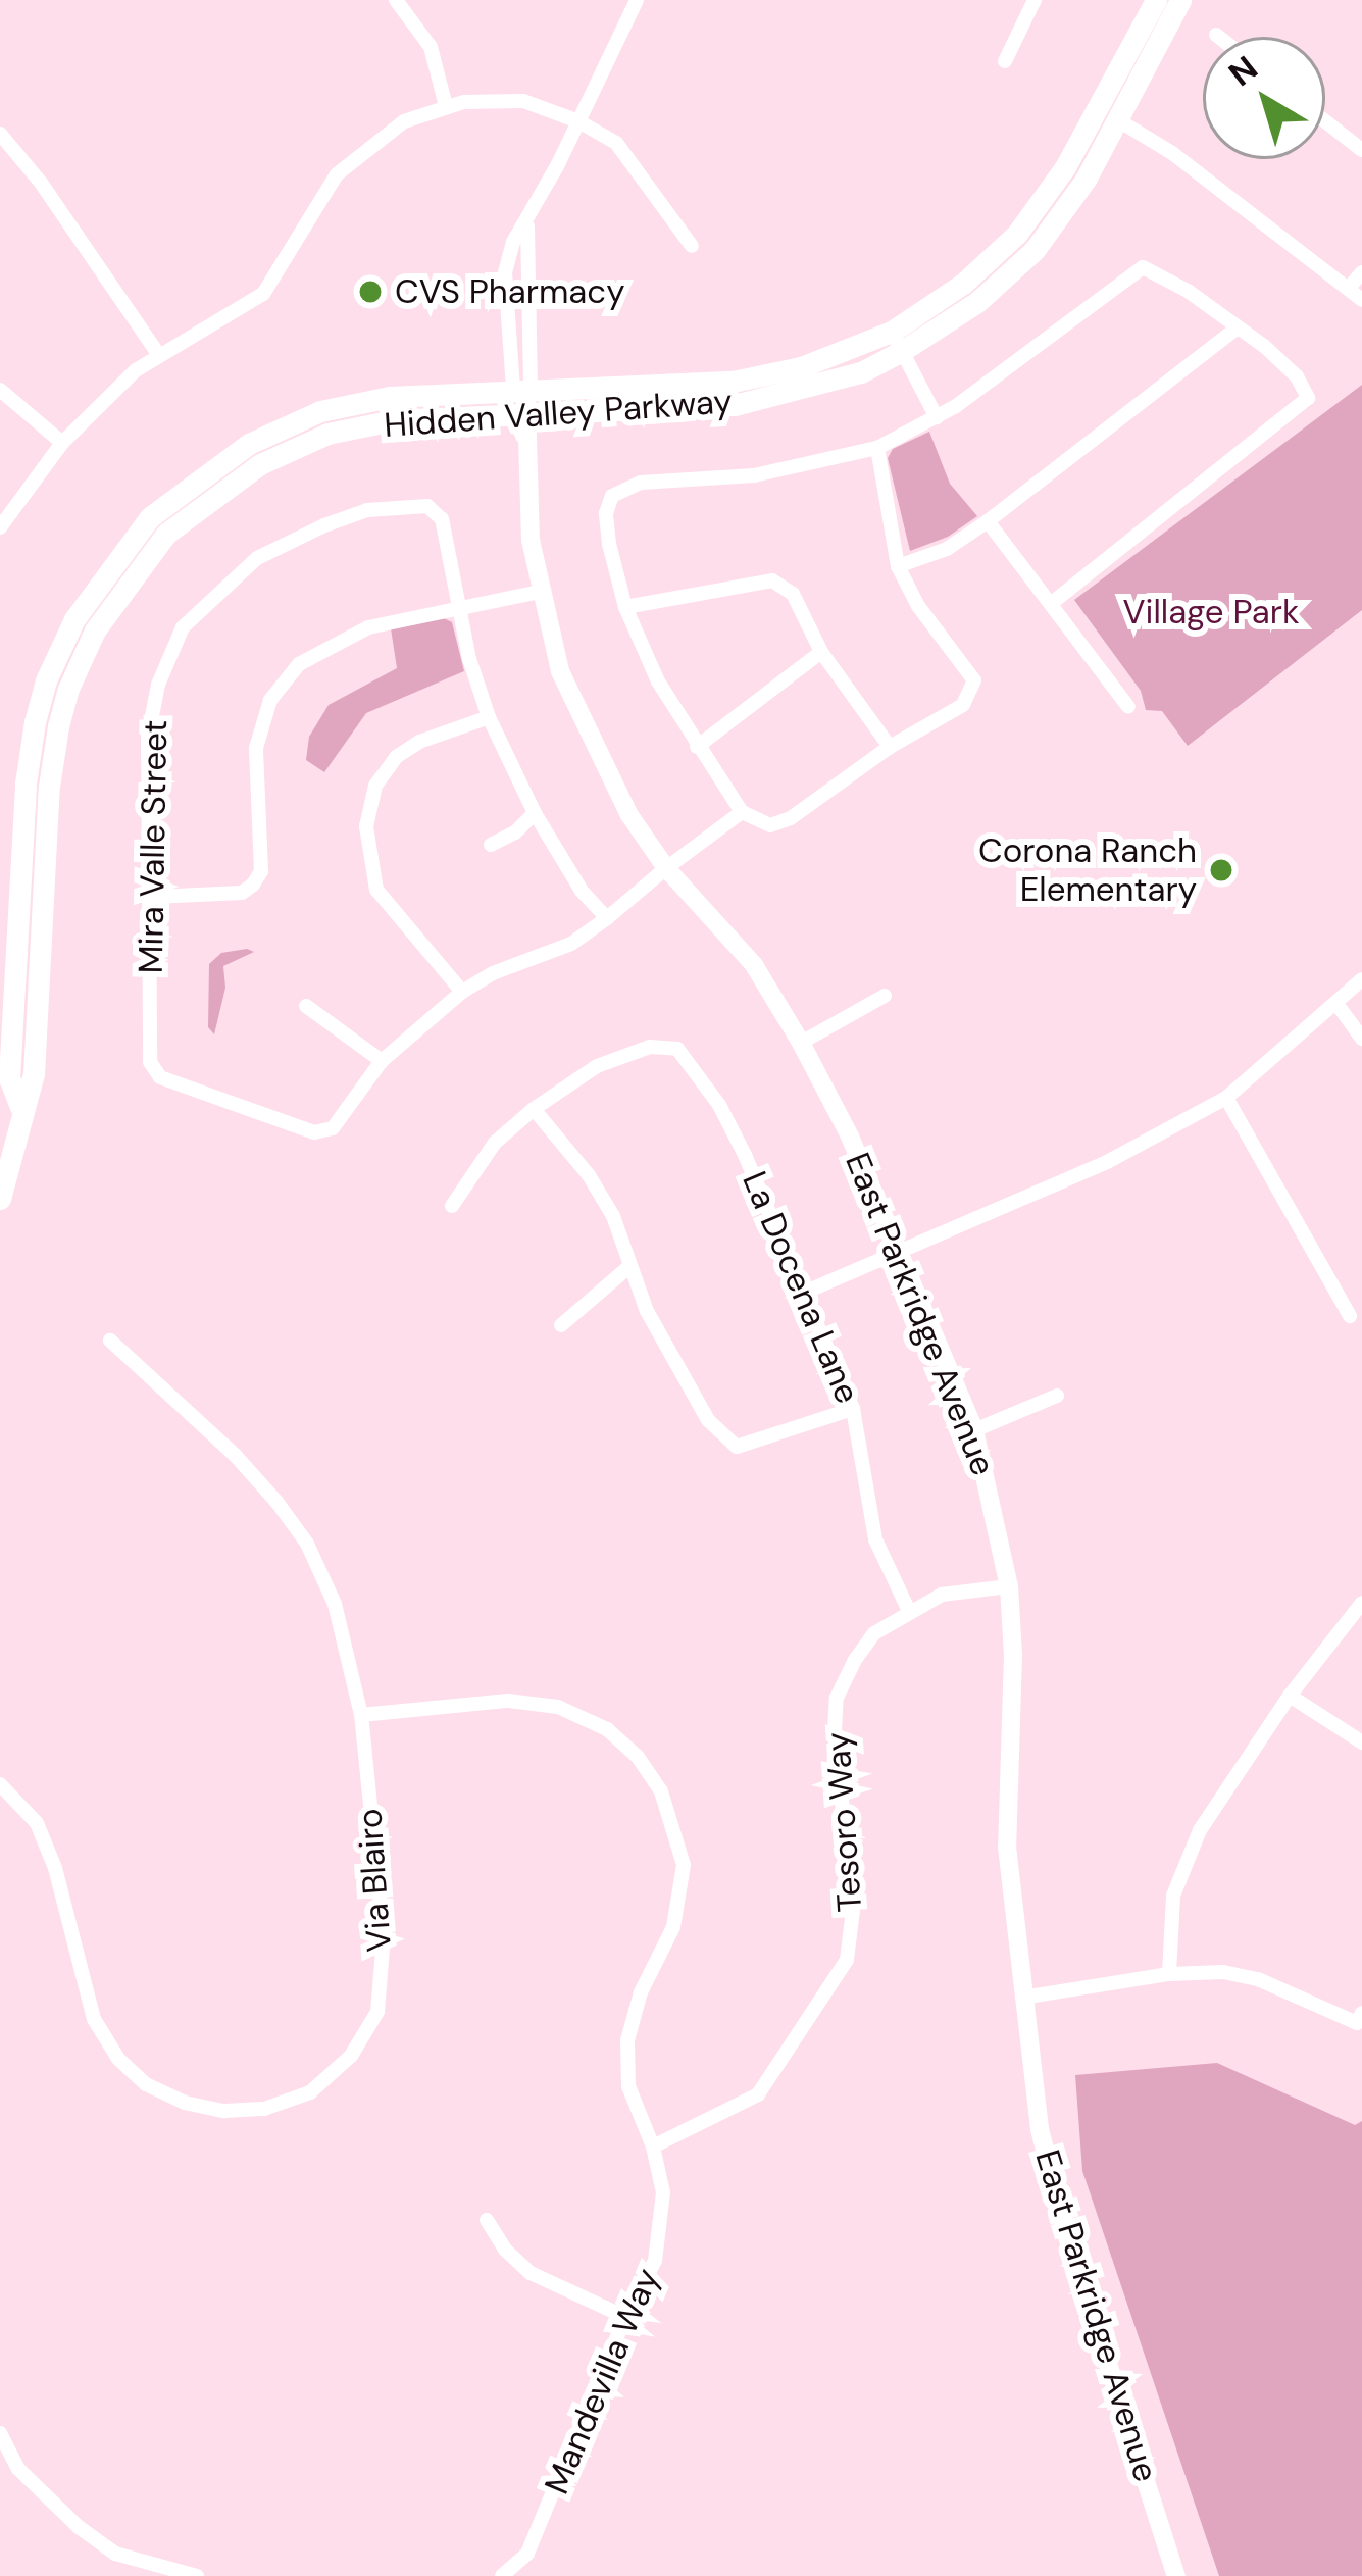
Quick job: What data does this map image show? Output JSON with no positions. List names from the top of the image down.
{
  "streets": {
    "main road": ["Hidden Valley Parkway", "East Parkridge Avenue"],
    "street": [
      "Mira Valle Street",
      "La Docena Lane",
      "Tesoro Way",
      "Via Blairo",
      "Mandevilla Way"
    ]
  },
  "crossings": [
    ["Hidden Valley Parkway", "East Parkridge Avenue"],
    ["La Docena Lane", "Tesoro Way"],
    ["East Parkridge Avenue", "Tesoro Way"],
    ["Tesoro Way", "Mandevilla Way"],
    ["Via Blairo", "Mandevilla Way"]
  ],
  "parks": ["Village Park"],
  "places": ["CVS Pharmacy", "Corona Ranch Elementary"],
  "north": "top left"
}
